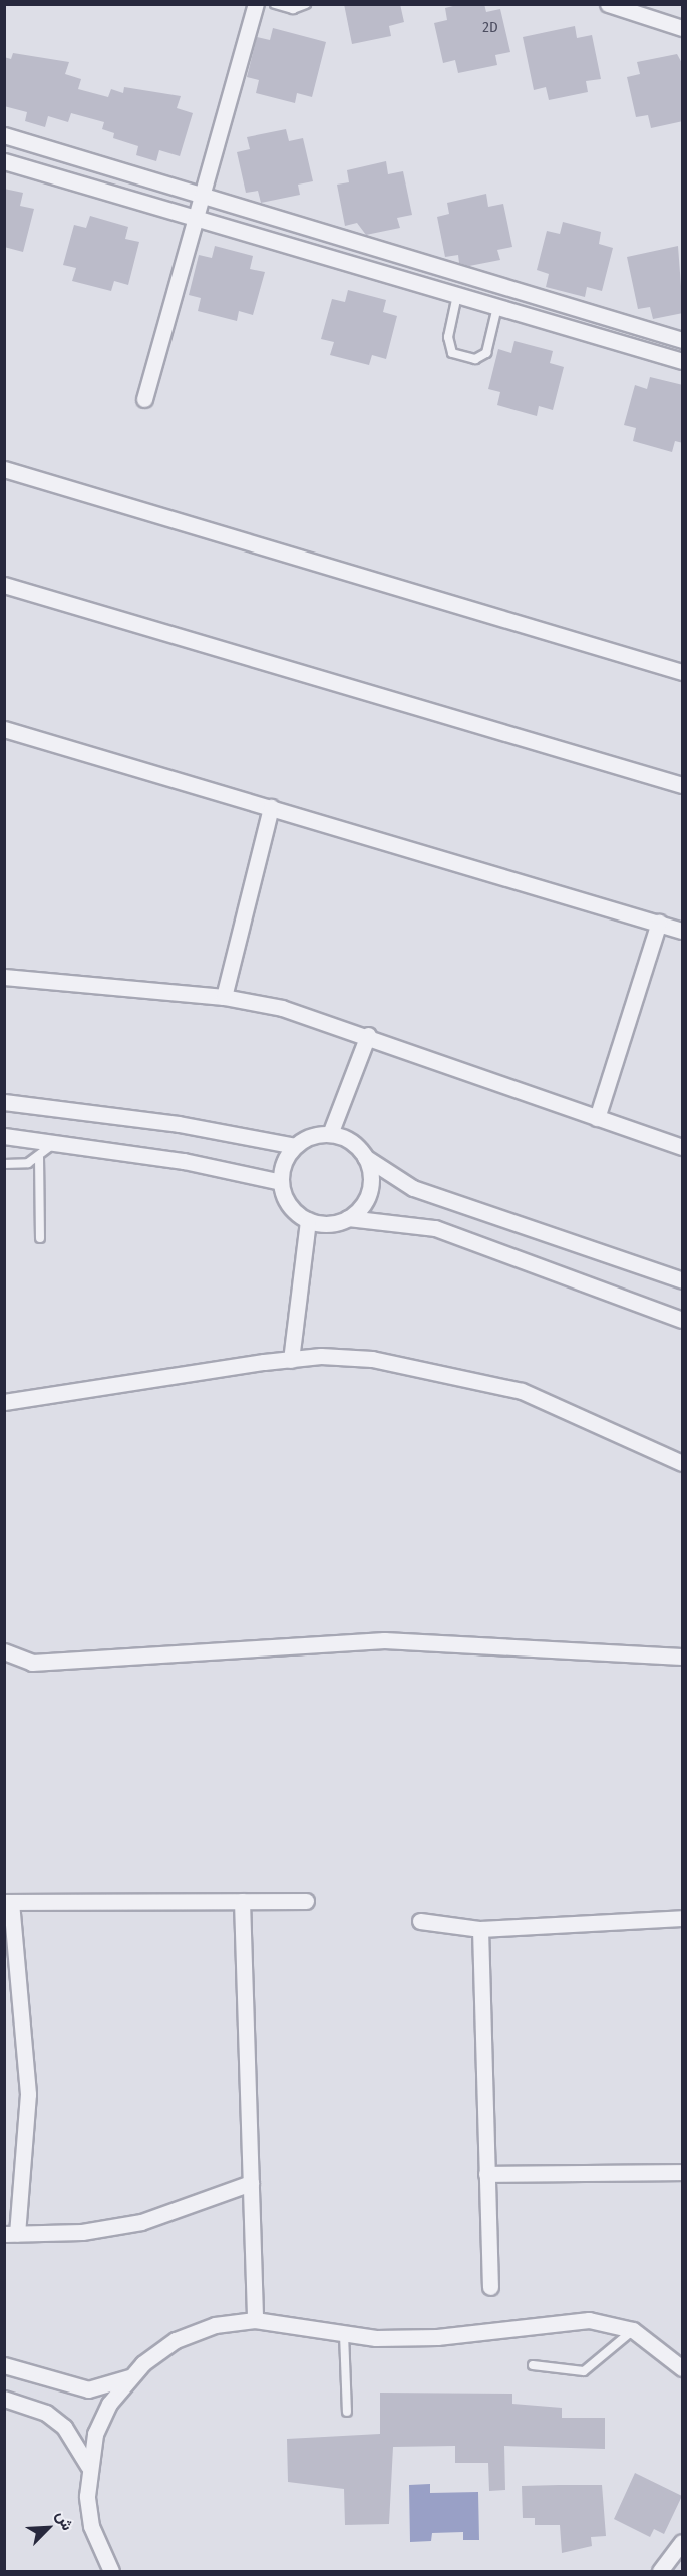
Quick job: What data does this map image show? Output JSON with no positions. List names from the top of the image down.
{
  "house_numbers": ["2D"],
  "north": "top right"
}
